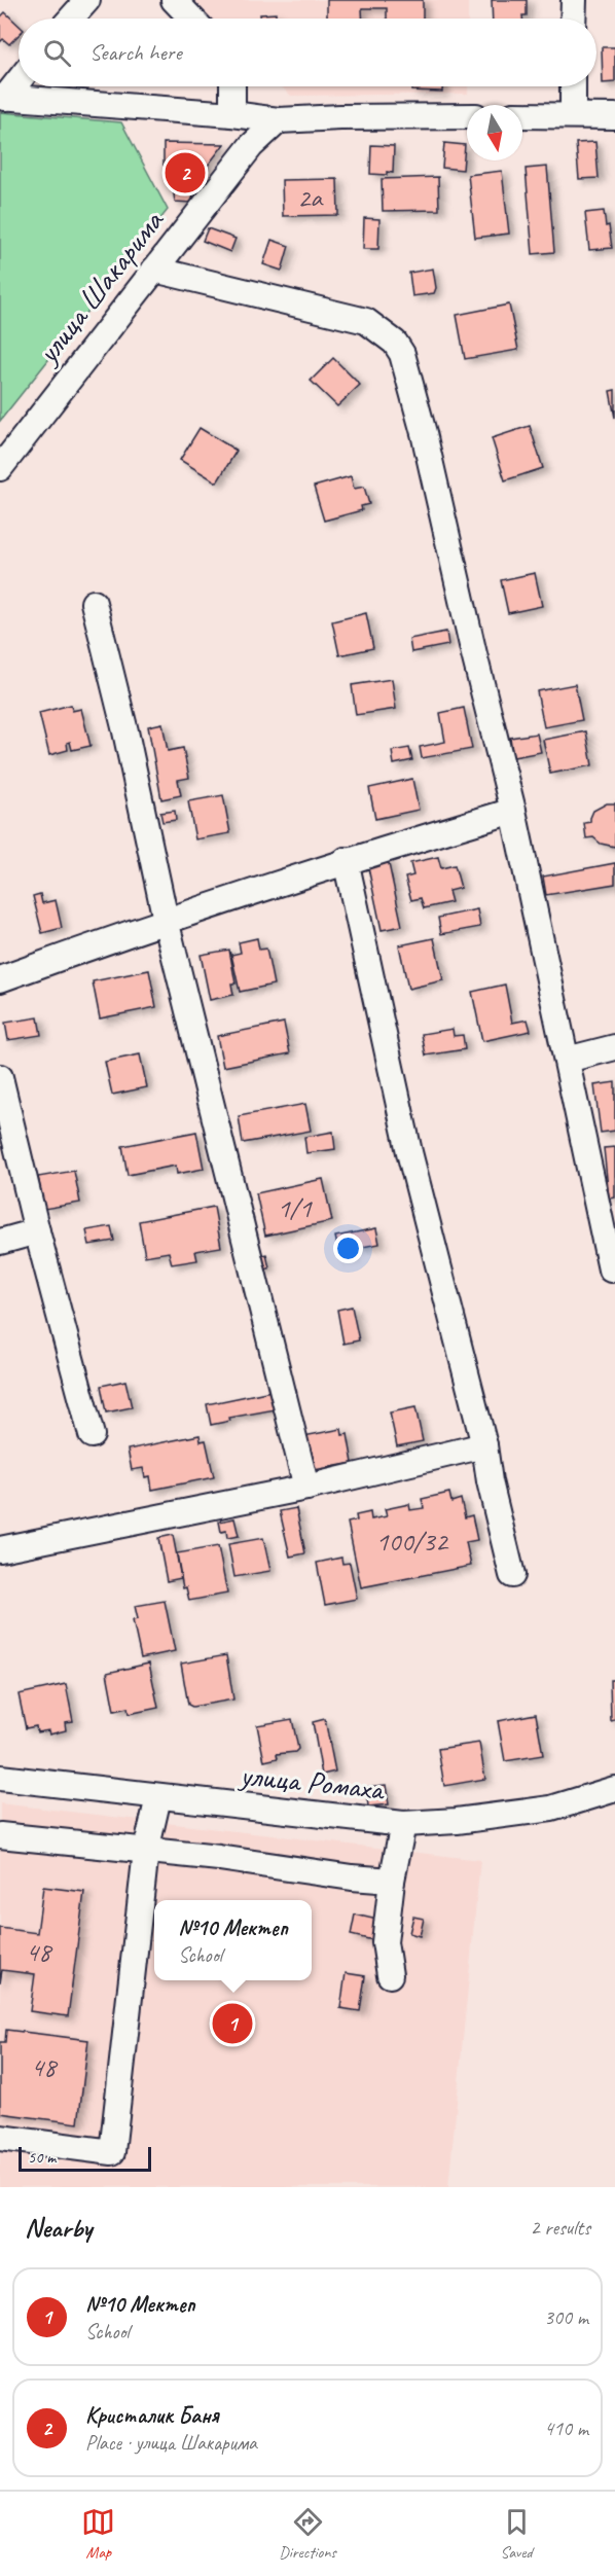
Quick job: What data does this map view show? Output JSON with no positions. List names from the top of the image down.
{
  "streets": {
    "street": ["улица Шакарима", "улица Ромаха"]
  },
  "house_numbers": [
    "2а",
    "1/1",
    "100/32",
    "48",
    "48"
  ],
  "scale_bar": "50 m",
  "north": "bottom",
  "page": {
    "search": "Search here",
    "pins": ["2", "1"],
    "popup": ["№10 Мектеп", "School"],
    "scale": "50 m",
    "heading": ["Nearby", "2 results"],
    "list": [
      {
        "mark": "1",
        "name": "№10 Мектеп",
        "note": "School",
        "value": "300 m"
      },
      {
        "mark": "2",
        "name": "Кристалик Баня",
        "note": "Place · улица Шакарима",
        "value": "410 m"
      }
    ],
    "nav": ["Map", "Directions", "Saved"]
  }
}
